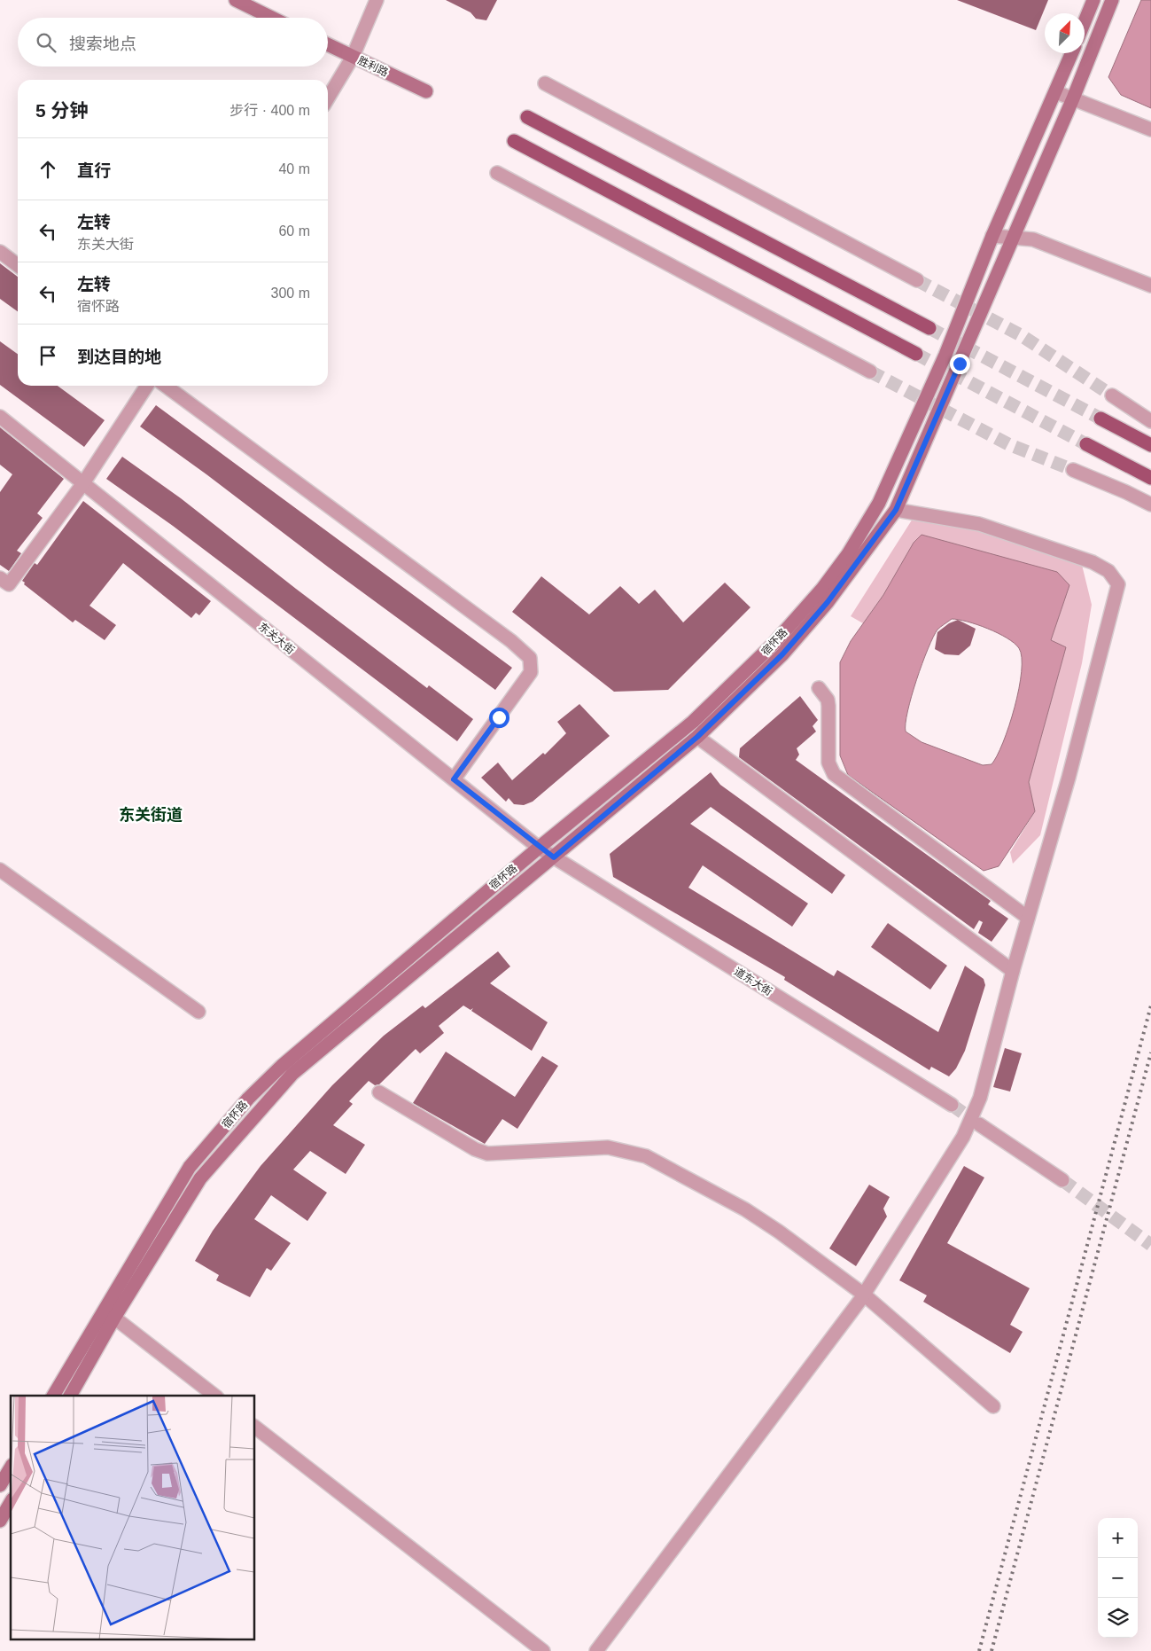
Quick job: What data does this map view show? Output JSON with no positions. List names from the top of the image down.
{
  "streets": {
    "main road": ["胜利路", "宿怀路"],
    "street": ["东关大街", "道东大街"]
  },
  "crossings": [
    ["东关大街", "宿怀路"],
    ["东关大街", "道东大街"],
    ["宿怀路", "道东大街"]
  ],
  "districts": ["东关街道"],
  "north": "top right",
  "page": {
    "search": "搜索地点",
    "heading": ["5 分钟", "步行 · 400 m"],
    "list": [
      ["直行", "40 m"],
      ["左转", "东关大街", "60 m"],
      ["左转", "宿怀路", "300 m"],
      "到达目的地"
    ],
    "map_buttons": ["+", "−"]
  }
}
